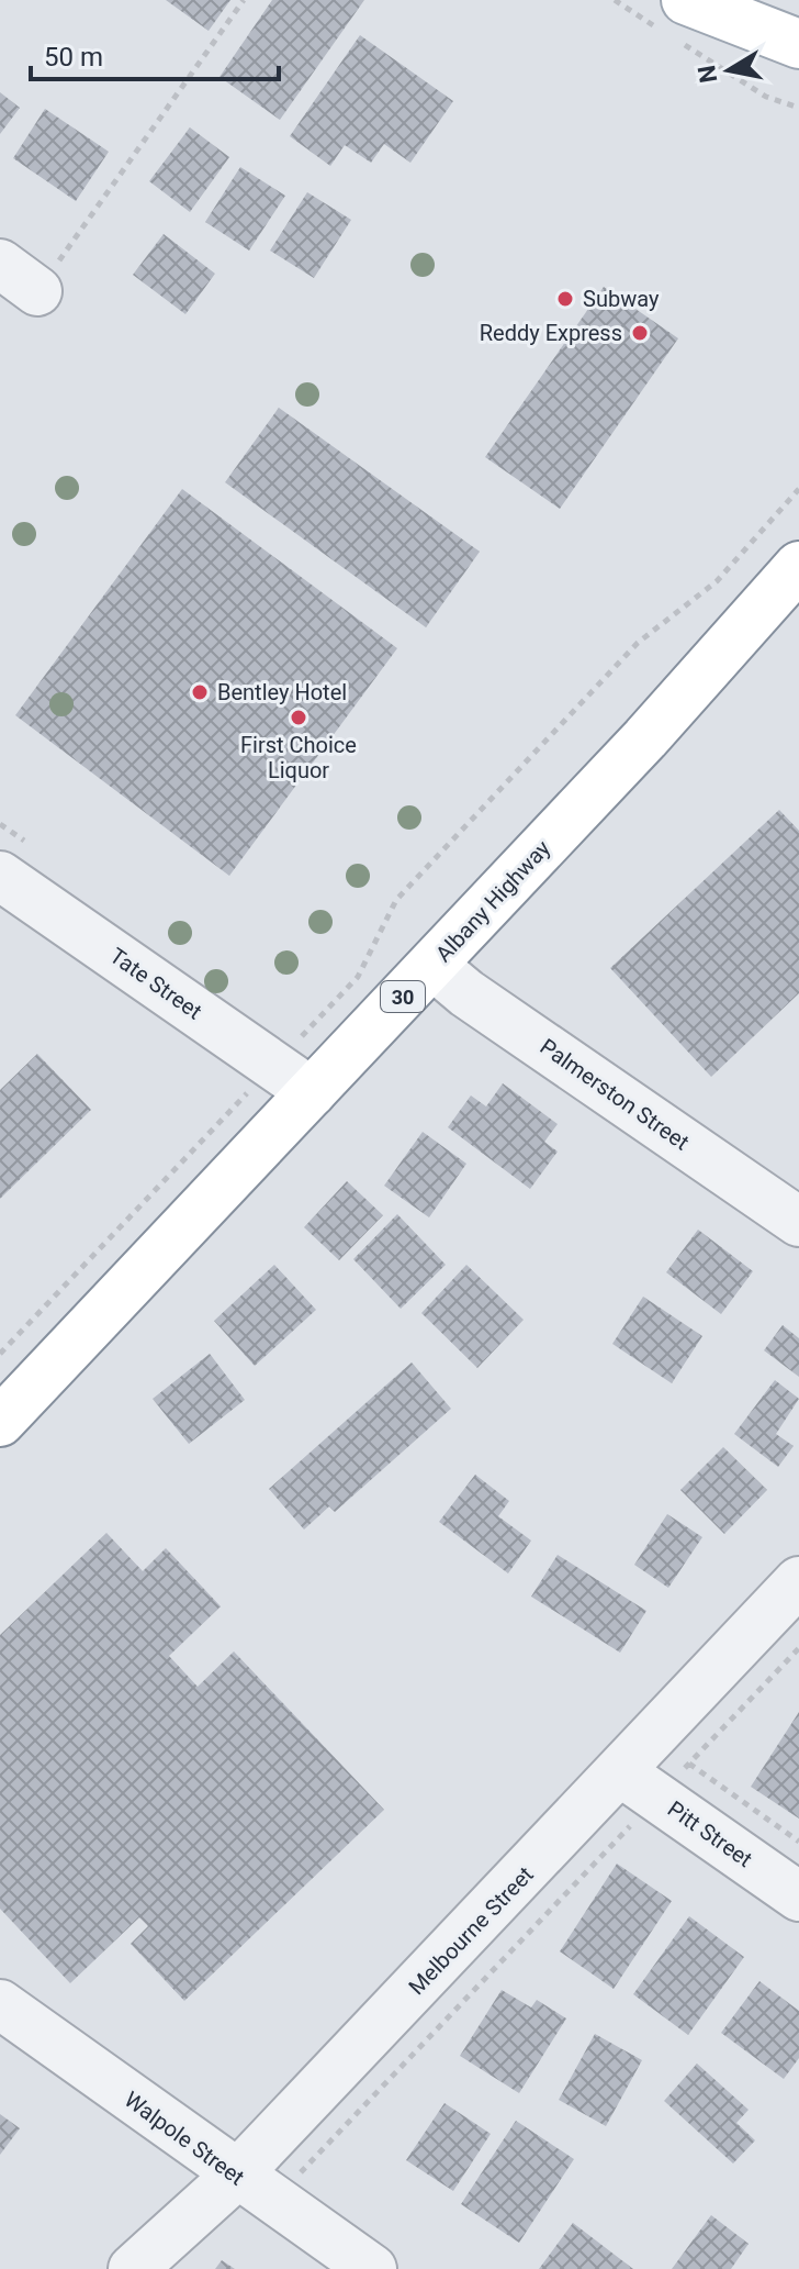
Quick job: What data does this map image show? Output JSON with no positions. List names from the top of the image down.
{
  "streets": {
    "main road": ["Albany Highway", "30"],
    "street": [
      "Tate Street",
      "Palmerston Street",
      "Pitt Street",
      "Melbourne Street",
      "Walpole Street"
    ]
  },
  "crossings": [
    ["Albany Highway", "Tate Street"],
    ["Albany Highway", "Palmerston Street"],
    ["Pitt Street", "Melbourne Street"],
    ["Melbourne Street", "Walpole Street"]
  ],
  "places": [
    "Subway",
    "Reddy Express",
    "Bentley Hotel",
    "First Choice Liquor"
  ],
  "scale_bar": "50 m",
  "north": "left"
}
